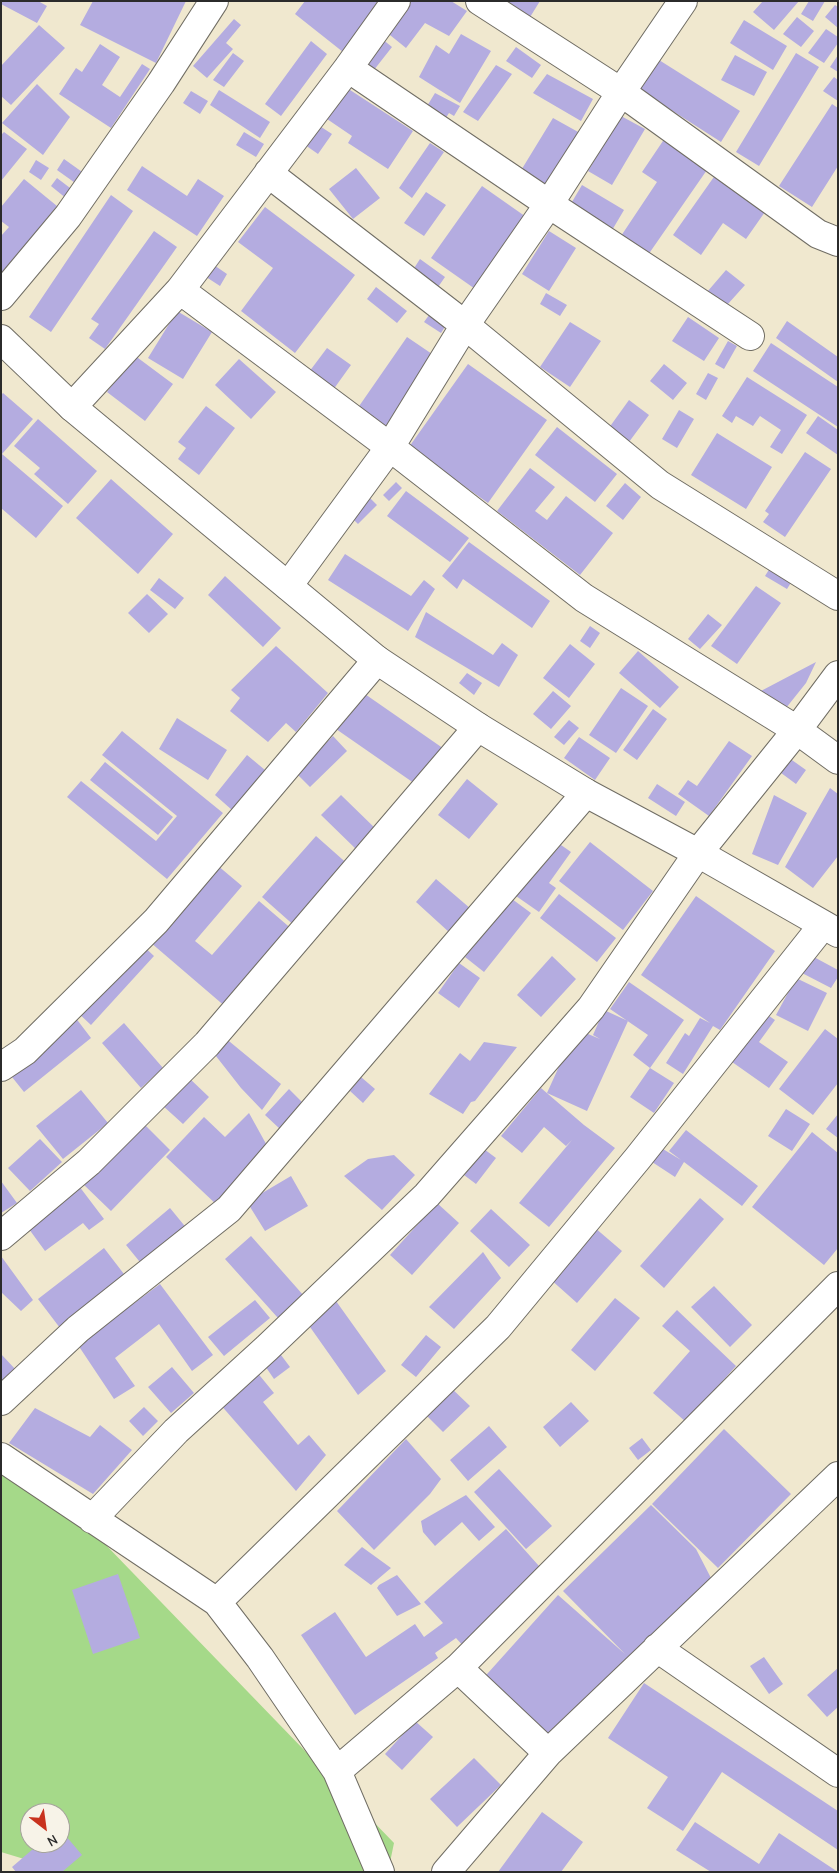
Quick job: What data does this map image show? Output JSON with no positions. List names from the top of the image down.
{
  "north": "bottom right"
}
